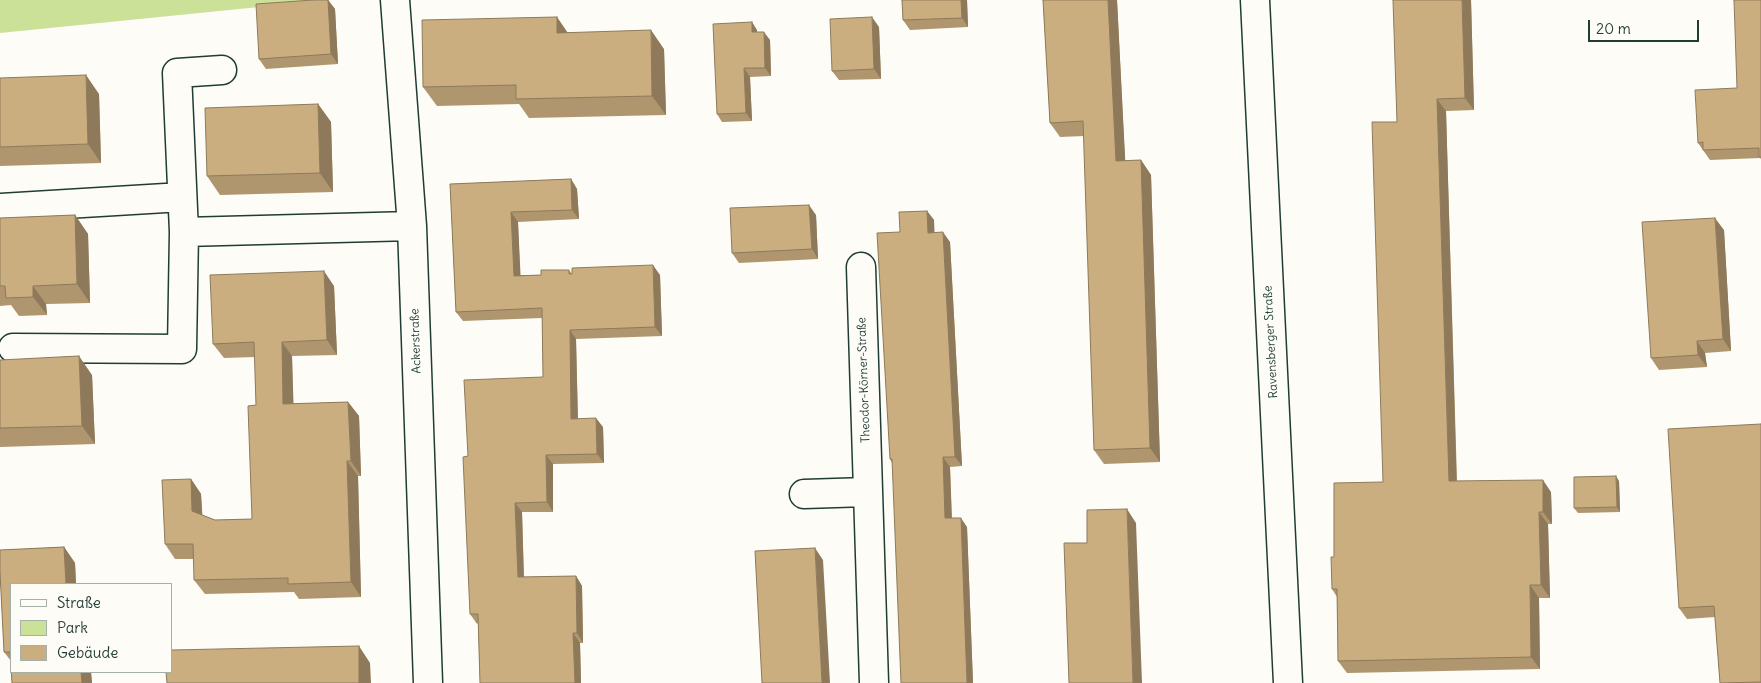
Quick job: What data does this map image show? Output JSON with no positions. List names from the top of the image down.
{
  "streets": {
    "street": ["Ackerstraße", "Ravensberger Straße", "Theodor-Körner-Straße"]
  },
  "legend": ["Straße", "Park", "Gebäude"],
  "scale_bar": "20 m"
}
